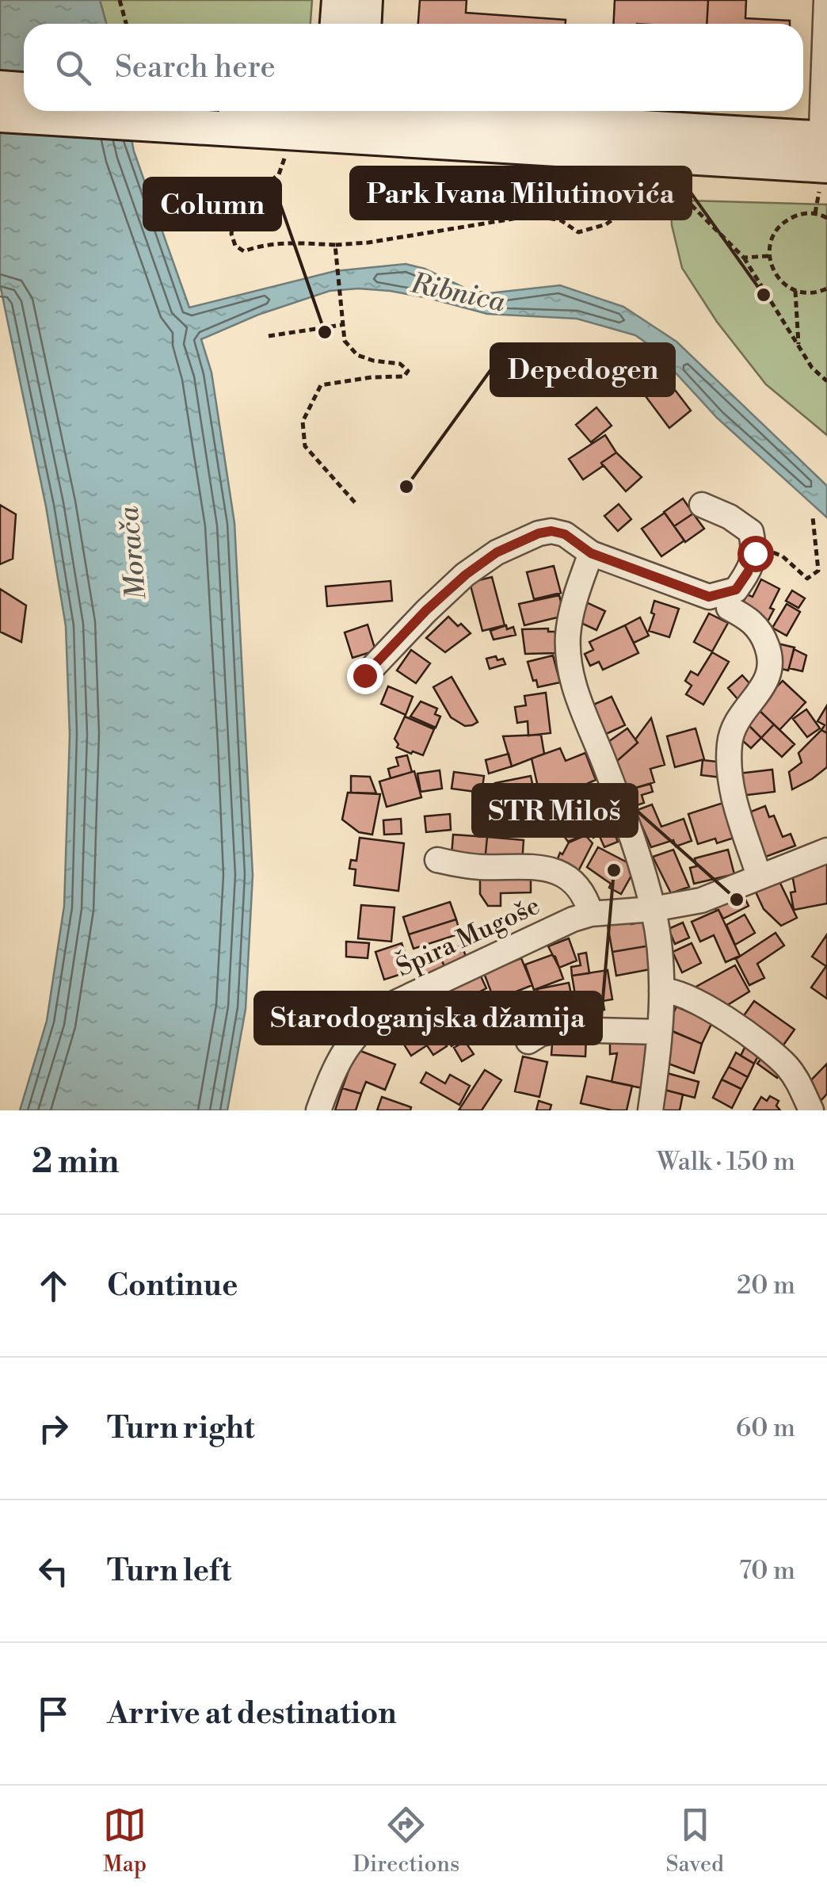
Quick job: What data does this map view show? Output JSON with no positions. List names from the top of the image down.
{
  "streets": {
    "street": ["Špira Mugoše"]
  },
  "water": ["Ribnica", "Morača"],
  "places": [
    "Park Ivana Milutinovića",
    "Column",
    "Depedogen",
    "Starodoganjska džamija",
    "STR Miloš"
  ],
  "page": {
    "search": "Search here",
    "heading": ["2 min", "Walk · 150 m"],
    "list": [
      ["Continue", "20 m"],
      ["Turn right", "60 m"],
      ["Turn left", "70 m"],
      "Arrive at destination"
    ],
    "nav": ["Map", "Directions", "Saved"]
  }
}
